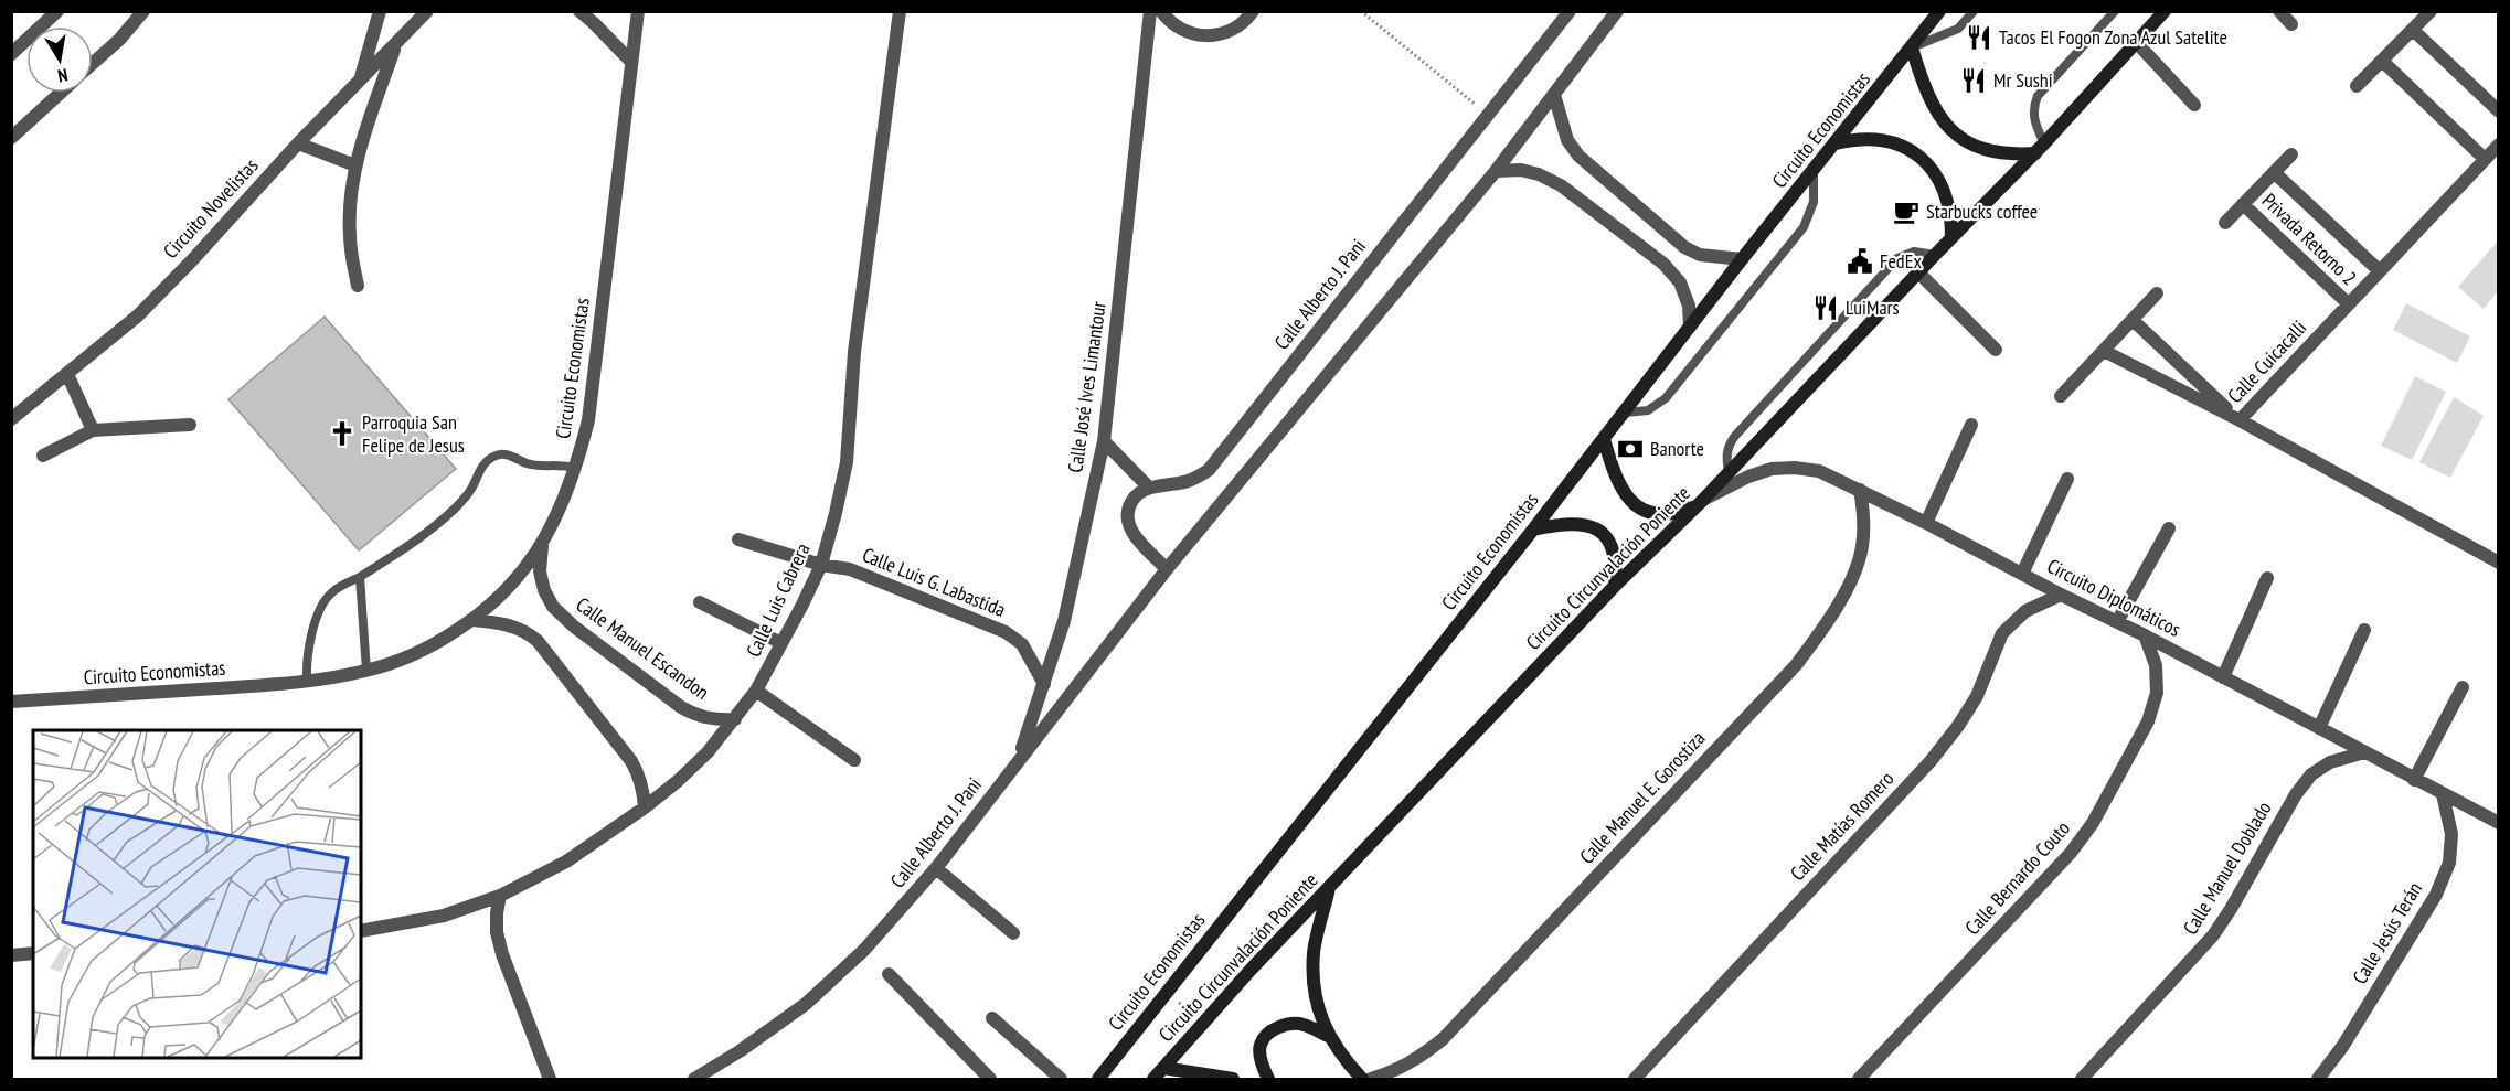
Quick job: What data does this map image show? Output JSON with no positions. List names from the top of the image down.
{
  "streets": {
    "main road": ["Circuito Economistas", "Circuito Circunvalación Poniente"],
    "street": [
      "Circuito Novelistas",
      "Privada Retorno 2",
      "Calle Alberto J. Pani",
      "Calle Cuicacalli",
      "Calle José Ives Limantour",
      "Calle Luis G. Labastida",
      "Circuito Diplomáticos",
      "Calle Luis Cabrera",
      "Calle Manuel Escandon",
      "Calle Manuel E. Gorostiza",
      "Calle Matías Romero",
      "Calle Manuel Doblado",
      "Calle Bernardo Couto",
      "Calle Jesús Terán"
    ]
  },
  "crossings": [
    ["Circuito Economistas", "Calle Manuel Escandon"],
    ["Privada Retorno 2", "Calle Cuicacalli"],
    ["Calle Alberto J. Pani", "Calle José Ives Limantour"],
    ["Calle José Ives Limantour", "Calle Luis G. Labastida"],
    ["Circuito Circunvalación Poniente", "Circuito Diplomáticos"],
    ["Calle Luis G. Labastida", "Calle Luis Cabrera"],
    ["Circuito Diplomáticos", "Calle Manuel E. Gorostiza"],
    ["Circuito Diplomáticos", "Calle Matías Romero"],
    ["Circuito Diplomáticos", "Calle Manuel Doblado"],
    ["Circuito Diplomáticos", "Calle Bernardo Couto"],
    ["Circuito Diplomáticos", "Calle Jesús Terán"],
    ["Calle Luis Cabrera", "Calle Manuel Escandon"]
  ],
  "places": {
    "restaurant": ["Tacos El Fogon Zona Azul Satelite", "Mr Sushi", "LuiMars"],
    "cafe": ["Starbucks coffee"],
    "public building": ["FedEx"],
    "church": ["Parroquia San Felipe de Jesus"],
    "bank": ["Banorte"]
  },
  "north": "bottom"
}
